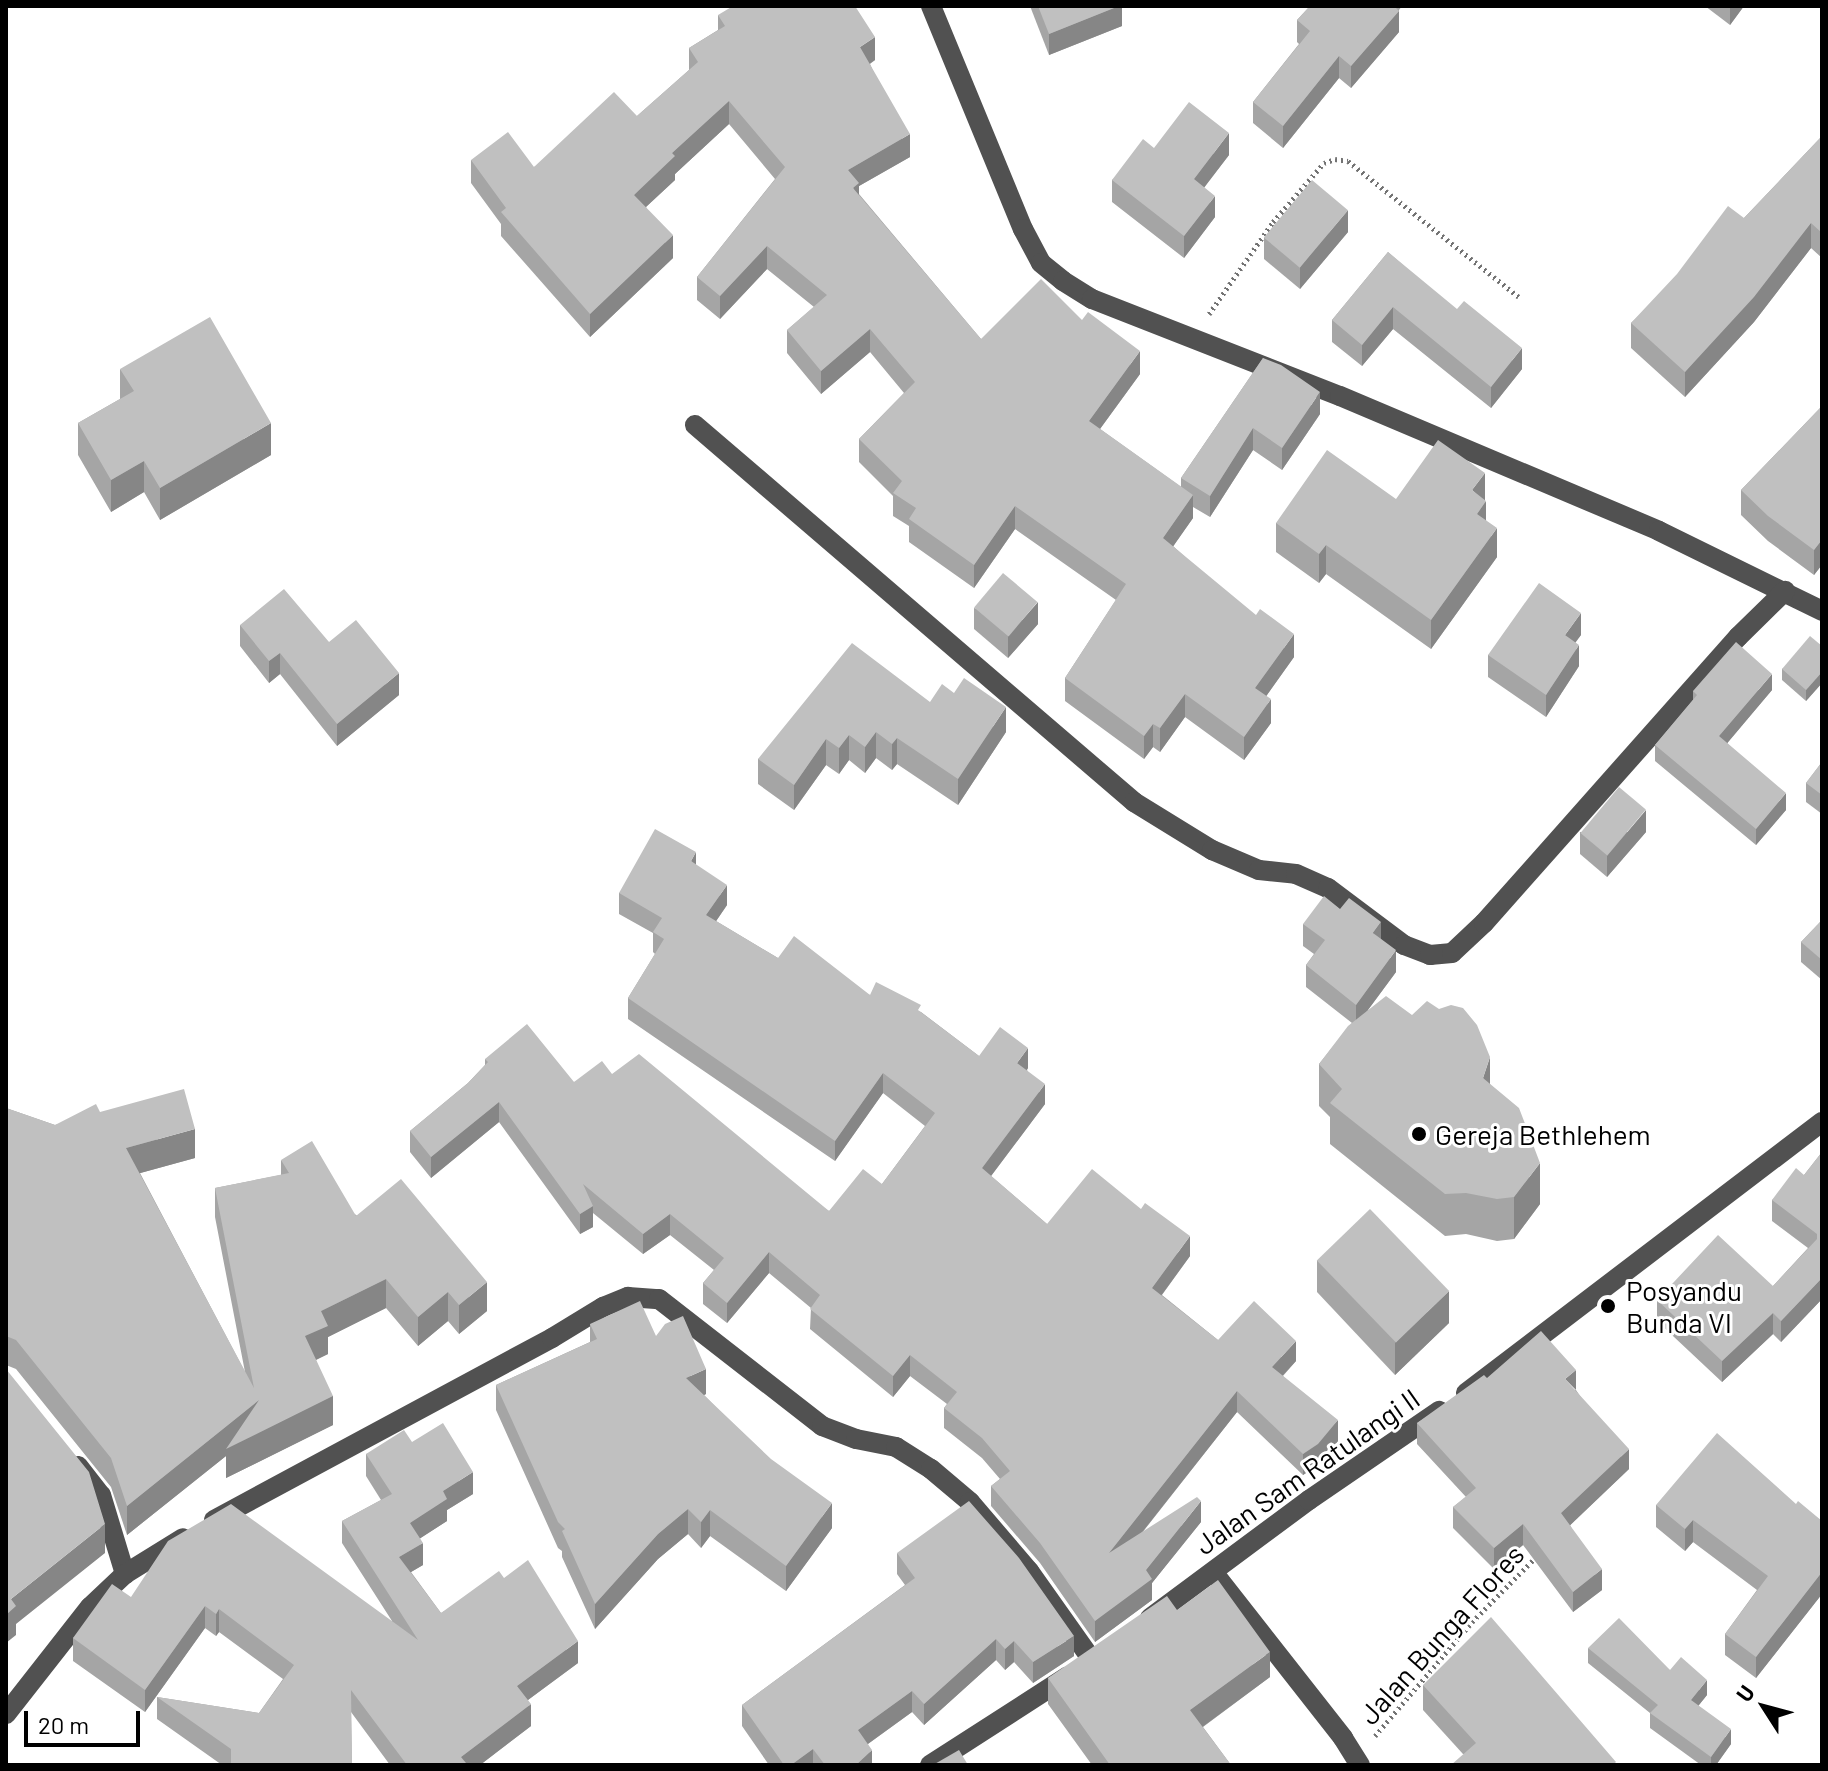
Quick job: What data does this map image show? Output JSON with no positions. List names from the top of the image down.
{
  "streets": {
    "street": ["Jalan Sam Ratulangi II"],
    "path": ["Jalan Bunga Flores"]
  },
  "places": ["Gereja Bethlehem", "Posyandu Bunda VI"],
  "scale_bar": "20 m",
  "north": "top left"
}
